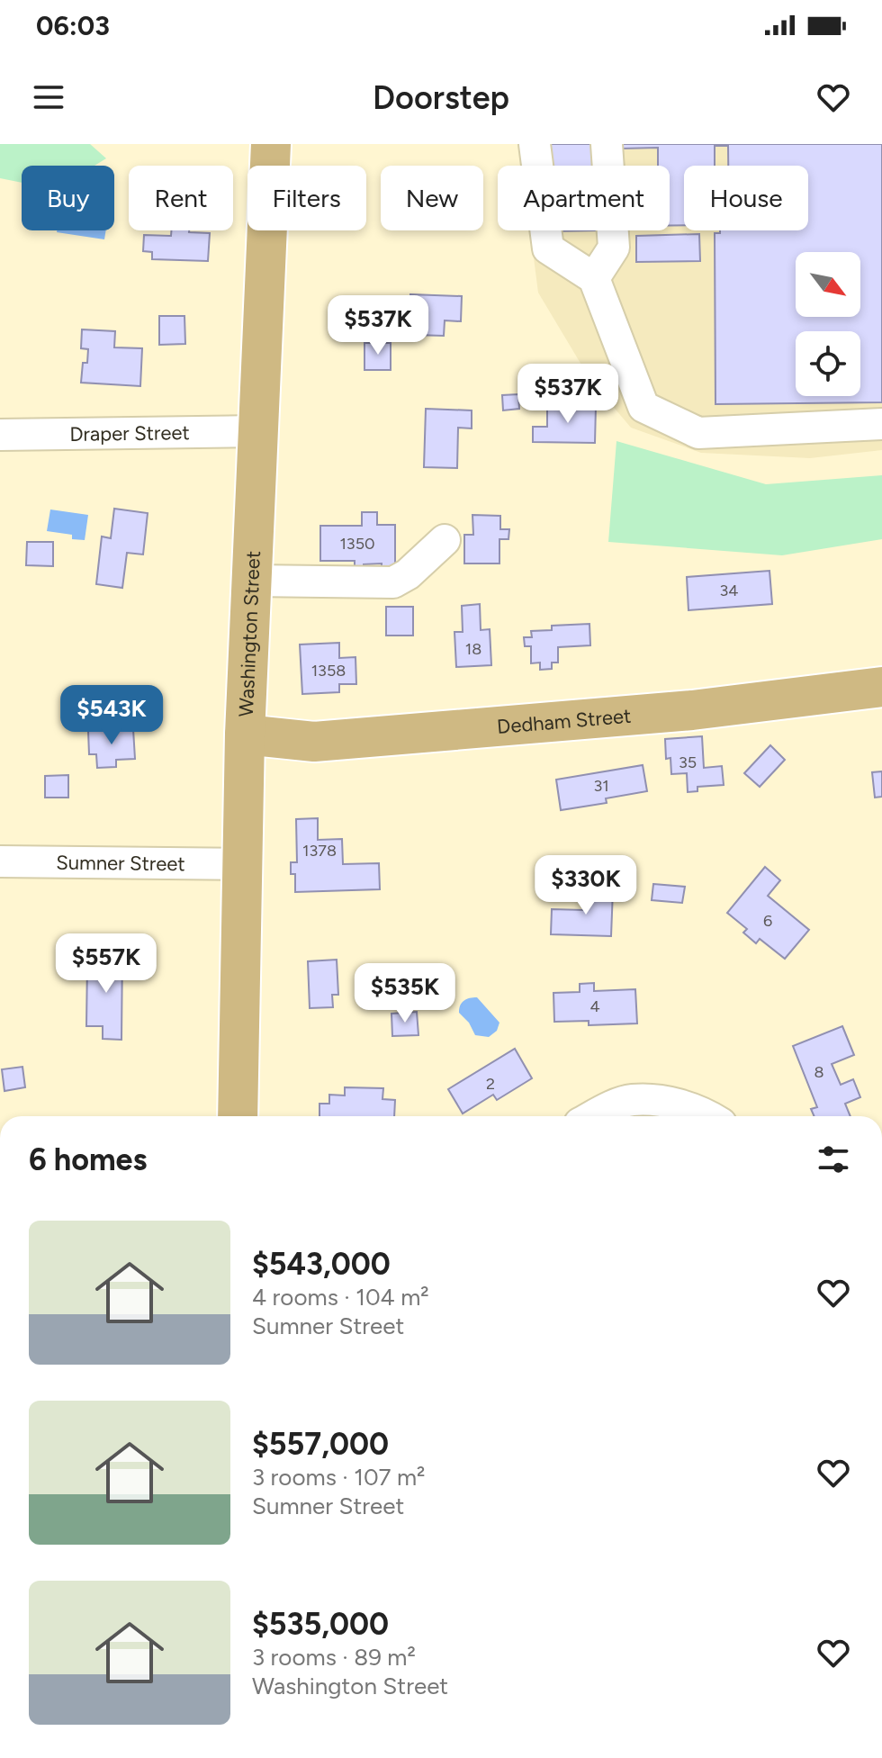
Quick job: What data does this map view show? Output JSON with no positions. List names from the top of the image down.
{
  "streets": {
    "main road": ["Washington Street", "Dedham Street"],
    "street": ["Draper Street", "Sumner Street"]
  },
  "crossings": [
    ["Draper Street", "Washington Street"],
    ["Washington Street", "Dedham Street"],
    ["Washington Street", "Sumner Street"]
  ],
  "house_numbers": [
    "1350",
    "34",
    "18",
    "1358",
    "35",
    "31",
    "1378",
    "6",
    "4",
    "8",
    "2"
  ],
  "north": "bottom right",
  "page": {
    "status": "06:03",
    "header": "Doorstep",
    "chip": [
      "Buy",
      "Rent",
      "Filters",
      "New",
      "Apartment",
      "House"
    ],
    "price": [
      "$537K",
      "$537K",
      "$543K",
      "$330K",
      "$557K",
      "$535K"
    ],
    "heading": "6 homes",
    "list": [
      {
        "name": "$543,000",
        "note": "4 rooms · 104 m² · Sumner Street"
      },
      {
        "name": "$557,000",
        "note": "3 rooms · 107 m² · Sumner Street"
      },
      {
        "name": "$535,000",
        "note": "3 rooms · 89 m² · Washington Street"
      }
    ]
  }
}
